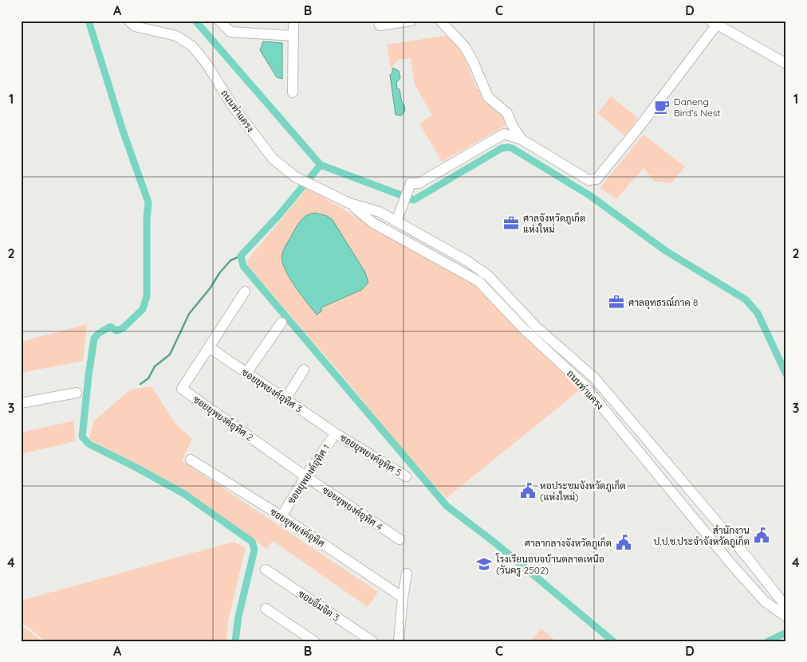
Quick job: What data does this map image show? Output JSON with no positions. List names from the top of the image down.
{
  "streets": {
    "street": [
      "ถนนท่าแครง",
      "ซอยยุพยงค์อุทิศ 3",
      "ซอยยุพยงค์อุทิศ 2",
      "ซอยยุพยงค์อุทิศ 5",
      "ซอยยุพยงค์อุทิศ 1",
      "ซอยยุพยงค์อุทิศ 4",
      "ซอยยุพยงค์อุทิศ",
      "ซอยอิ่มจิต 3"
    ]
  },
  "crossings": [
    ["ซอยยุพยงค์อุทิศ 3", "ซอยยุพยงค์อุทิศ 2"],
    ["ซอยยุพยงค์อุทิศ 3", "ซอยยุพยงค์อุทิศ 5"],
    ["ซอยยุพยงค์อุทิศ 3", "ซอยยุพยงค์อุทิศ 1"],
    ["ซอยยุพยงค์อุทิศ 2", "ซอยยุพยงค์อุทิศ 1"],
    ["ซอยยุพยงค์อุทิศ 2", "ซอยยุพยงค์อุทิศ 4"],
    ["ซอยยุพยงค์อุทิศ 5", "ซอยยุพยงค์อุทิศ 1"],
    ["ซอยยุพยงค์อุทิศ 1", "ซอยยุพยงค์อุทิศ 4"],
    ["ซอยยุพยงค์อุทิศ 1", "ซอยยุพยงค์อุทิศ"]
  ],
  "places": {
    "cafe": ["Daneng Bird's Nest"],
    "office": ["ศาลจังหวัดภูเก็ต แห่งใหม่", "ศาลอุทธรณ์ภาค 8"],
    "public building": ["หอประชุมจังหวัดภูเก็ต (แห่งใหม่)", "สำนักงาน ป.ป.ช.ประจำจังหวัดภูเก็ต", "ศาลากลางจังหวัดภูเก็ต"],
    "school or university": ["โรงเรียนอบจบ้านตลาดเหนือ (วันครู 2502)"]
  },
  "grid": {
    "columns": [
      "A",
      "B",
      "C",
      "D"
    ],
    "rows": [
      "1",
      "2",
      "3",
      "4"
    ]
  }
}
